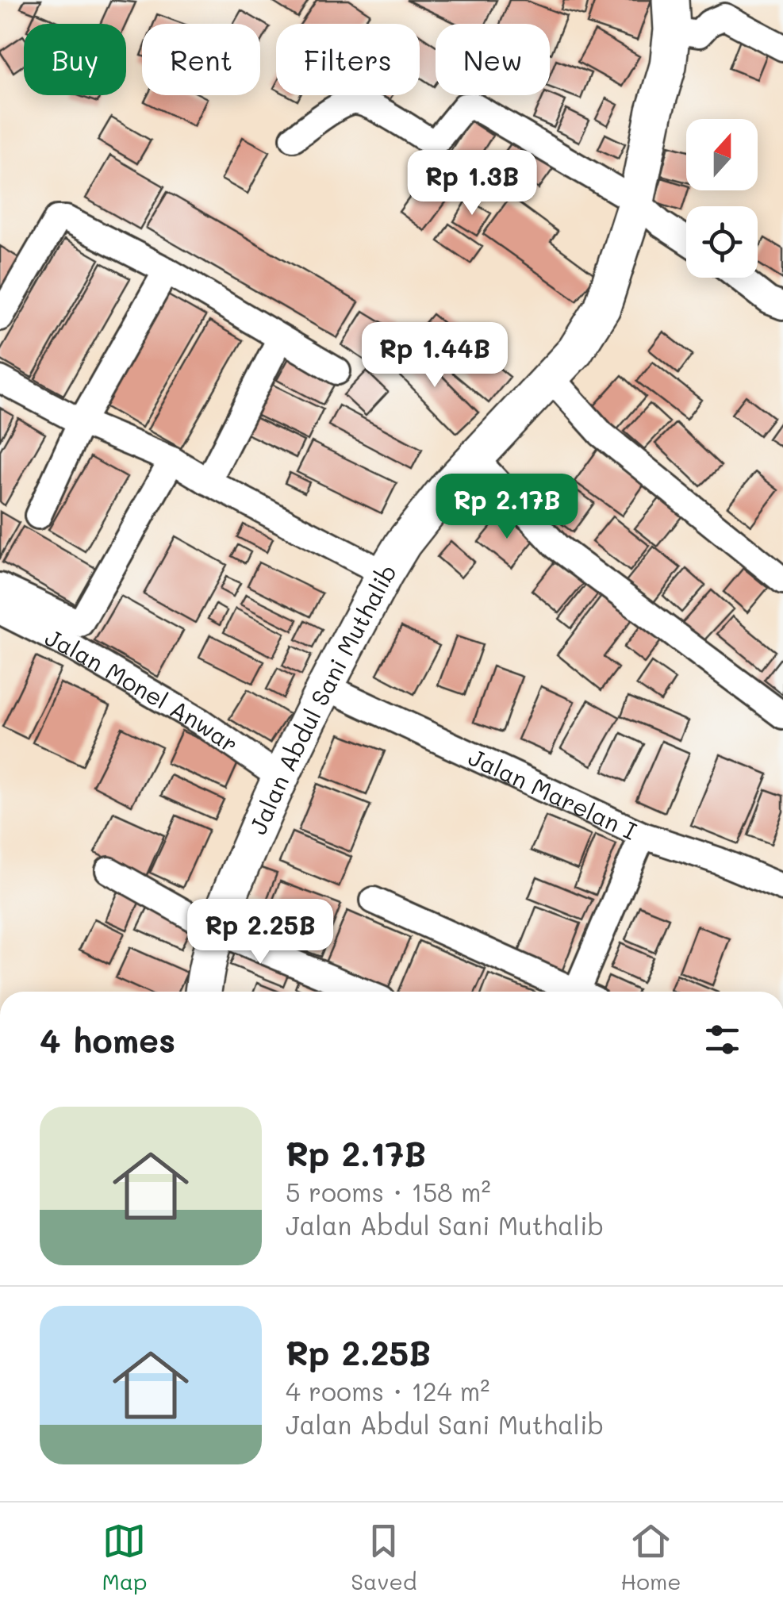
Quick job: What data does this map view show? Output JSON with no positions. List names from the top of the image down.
{
  "streets": {
    "street": ["Jalan Monel Anwar", "Jalan Abdul Sani Muthalib", "Jalan Marelan I"]
  },
  "crossings": [
    ["Jalan Monel Anwar", "Jalan Abdul Sani Muthalib"],
    ["Jalan Abdul Sani Muthalib", "Jalan Marelan I"]
  ],
  "north": "top",
  "page": {
    "chip": [
      "Buy",
      "Rent",
      "Filters",
      "New"
    ],
    "price": [
      "Rp 1.3B",
      "Rp 1.44B",
      "Rp 2.17B",
      "Rp 2.25B"
    ],
    "heading": "4 homes",
    "list": [
      {
        "name": "Rp 2.17B",
        "note": "5 rooms · 158 m² · Jalan Abdul Sani Muthalib"
      },
      {
        "name": "Rp 2.25B",
        "note": "4 rooms · 124 m² · Jalan Abdul Sani Muthalib"
      }
    ],
    "tabs": ["Map", "Saved", "Home"]
  }
}
